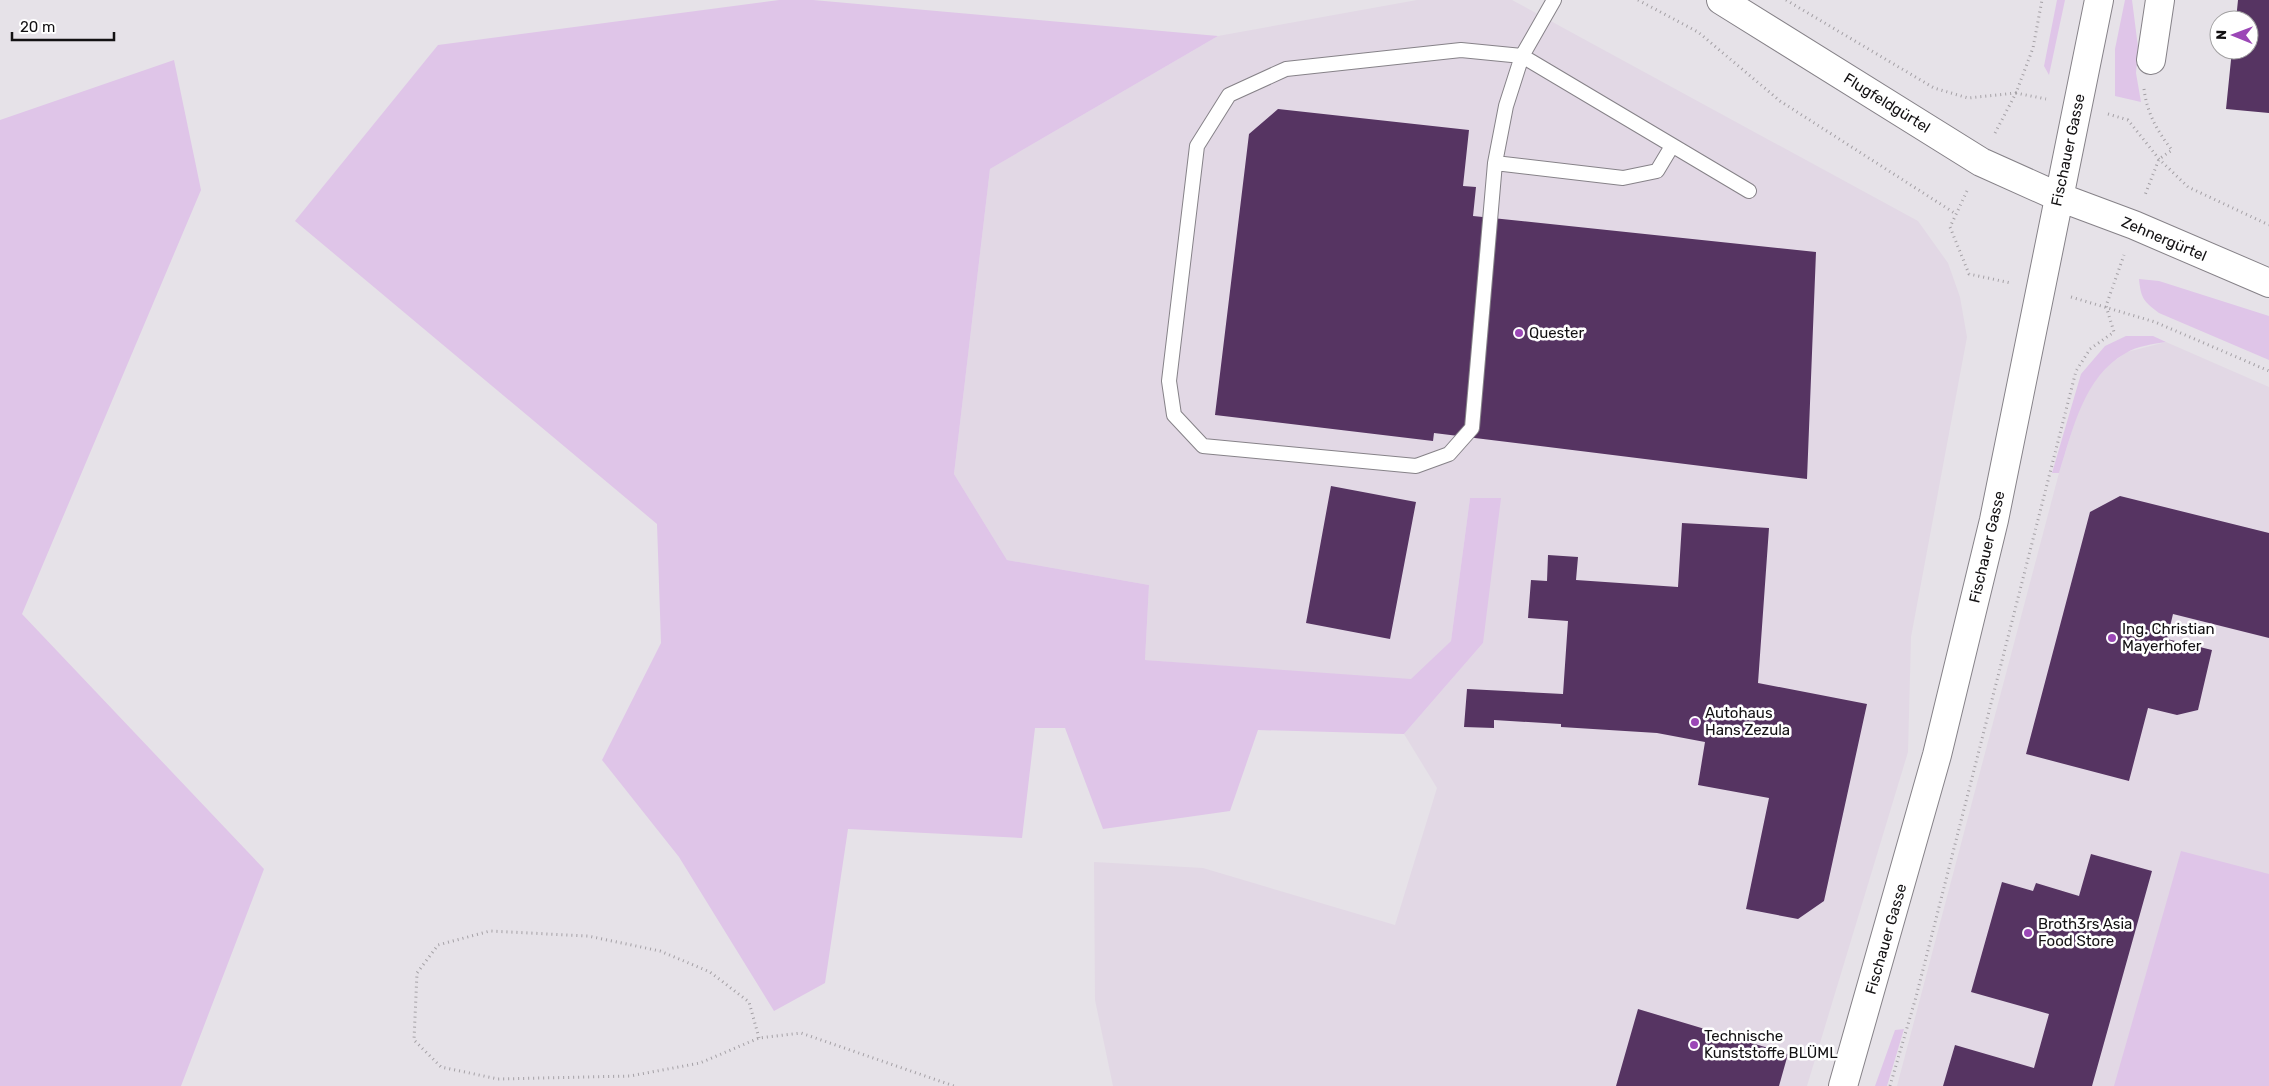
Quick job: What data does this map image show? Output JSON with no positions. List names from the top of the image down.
{
  "streets": {
    "main road": ["Flugfeldgürtel", "Fischauer Gasse", "Zehnergürtel"]
  },
  "crossings": [
    ["Flugfeldgürtel", "Fischauer Gasse"],
    ["Flugfeldgürtel", "Zehnergürtel"],
    ["Fischauer Gasse", "Zehnergürtel"]
  ],
  "places": [
    "Quester",
    "Ing. Christian Mayerhofer",
    "Autohaus Hans Zezula",
    "Broth3rs Asia Food Store",
    "Technische Kunststoffe BLÜML"
  ],
  "scale_bar": "20 m",
  "north": "left"
}
